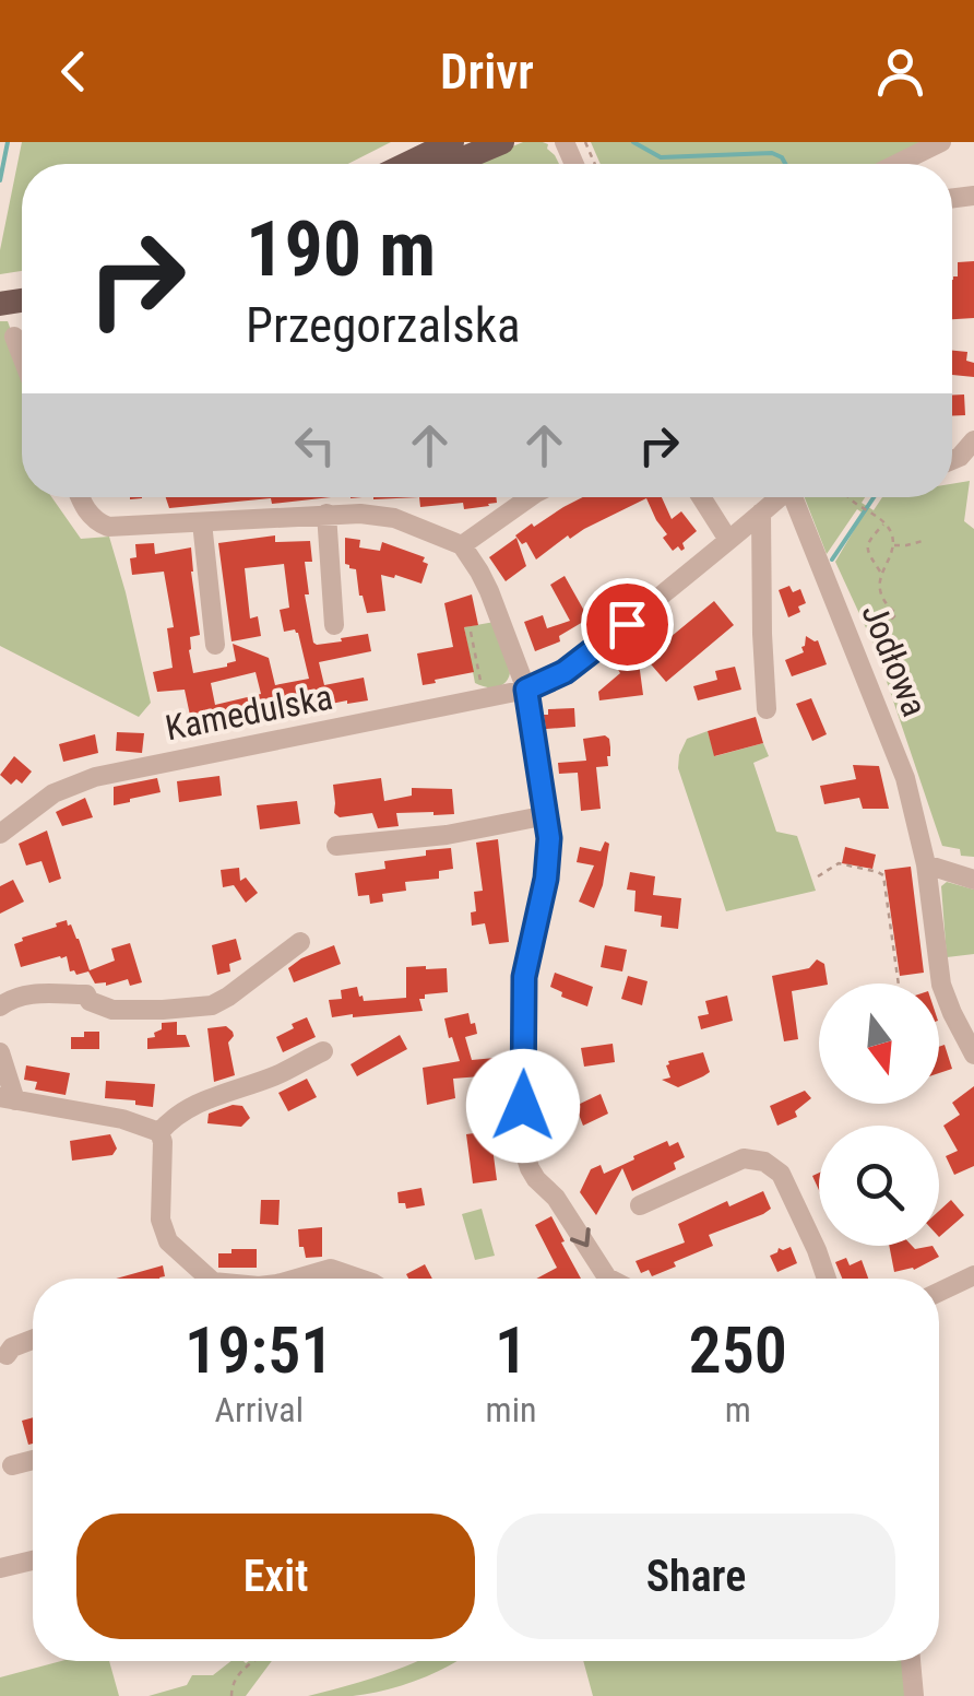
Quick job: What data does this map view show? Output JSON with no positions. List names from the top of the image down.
{
  "streets": {
    "street": ["Jodłowa", "Kamedulska"]
  },
  "north": "bottom",
  "page": {
    "header": "Drivr",
    "turn": ["190 m", "Przegorzalska"],
    "eta": [
      "19:51",
      "Arrival",
      "1",
      "min",
      "250",
      "m"
    ],
    "buttons": ["Exit", "Share"]
  }
}
